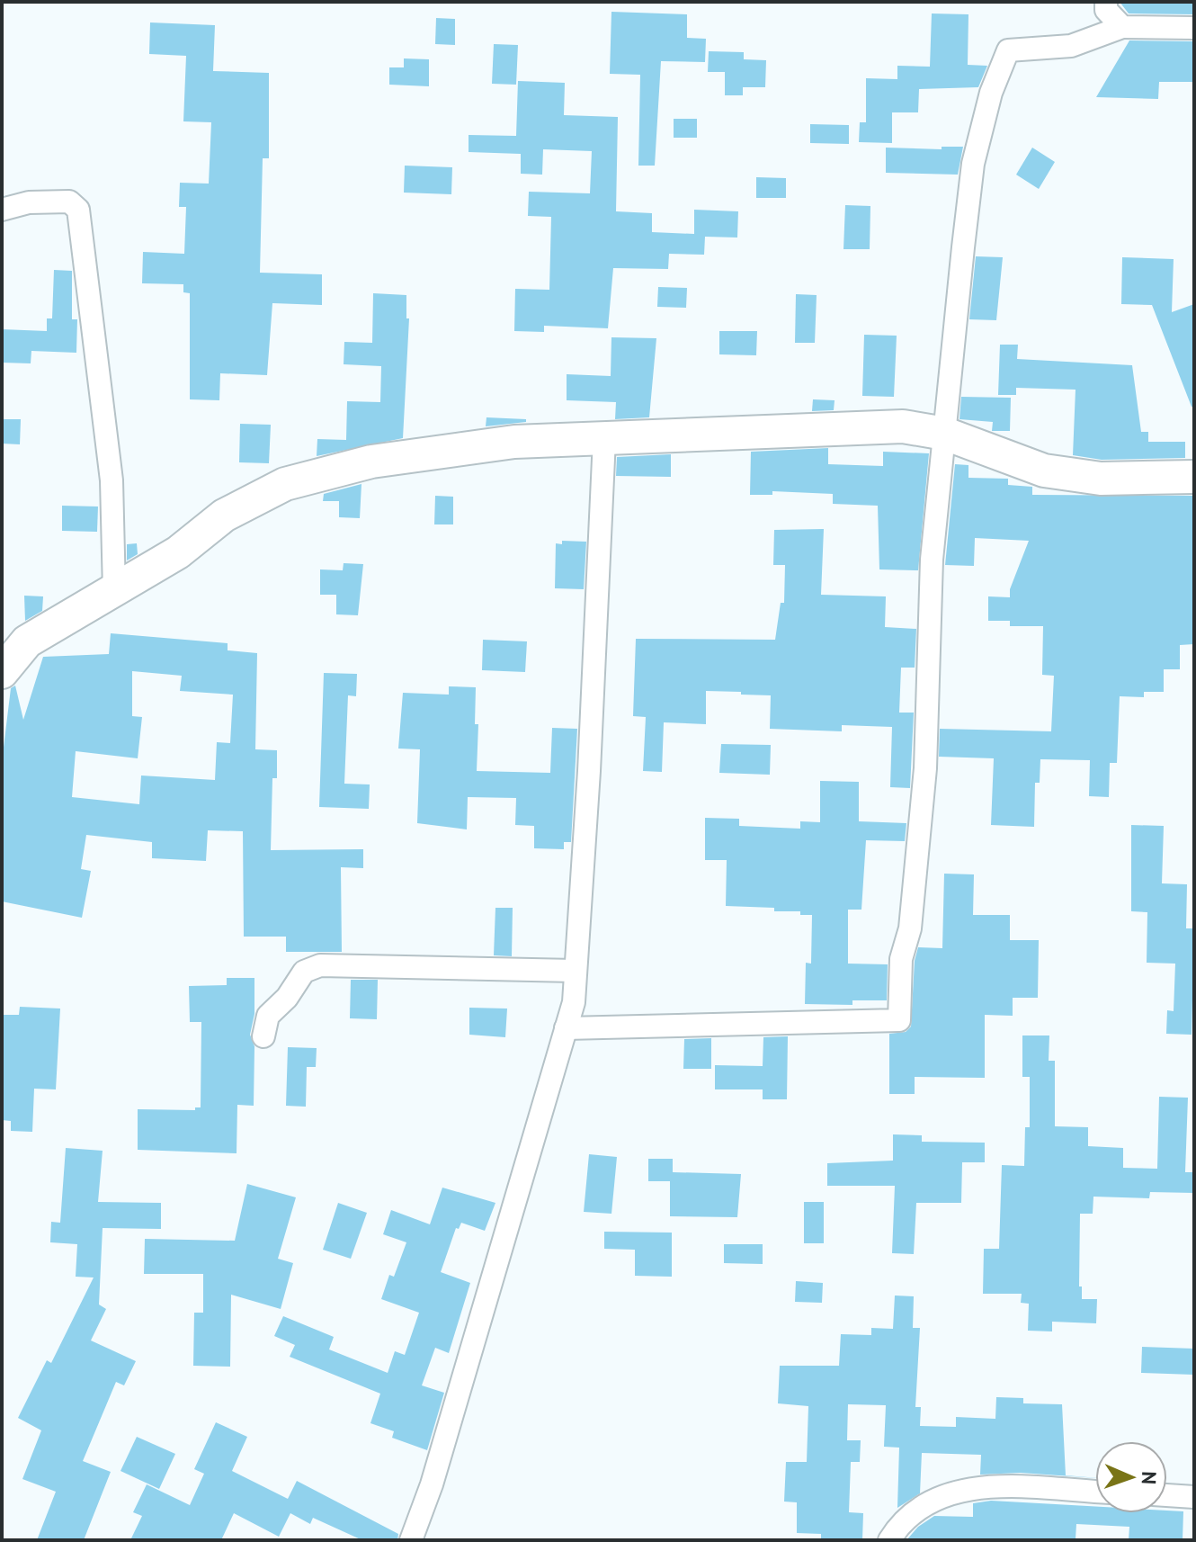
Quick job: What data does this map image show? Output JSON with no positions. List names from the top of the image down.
{
  "north": "right"
}
